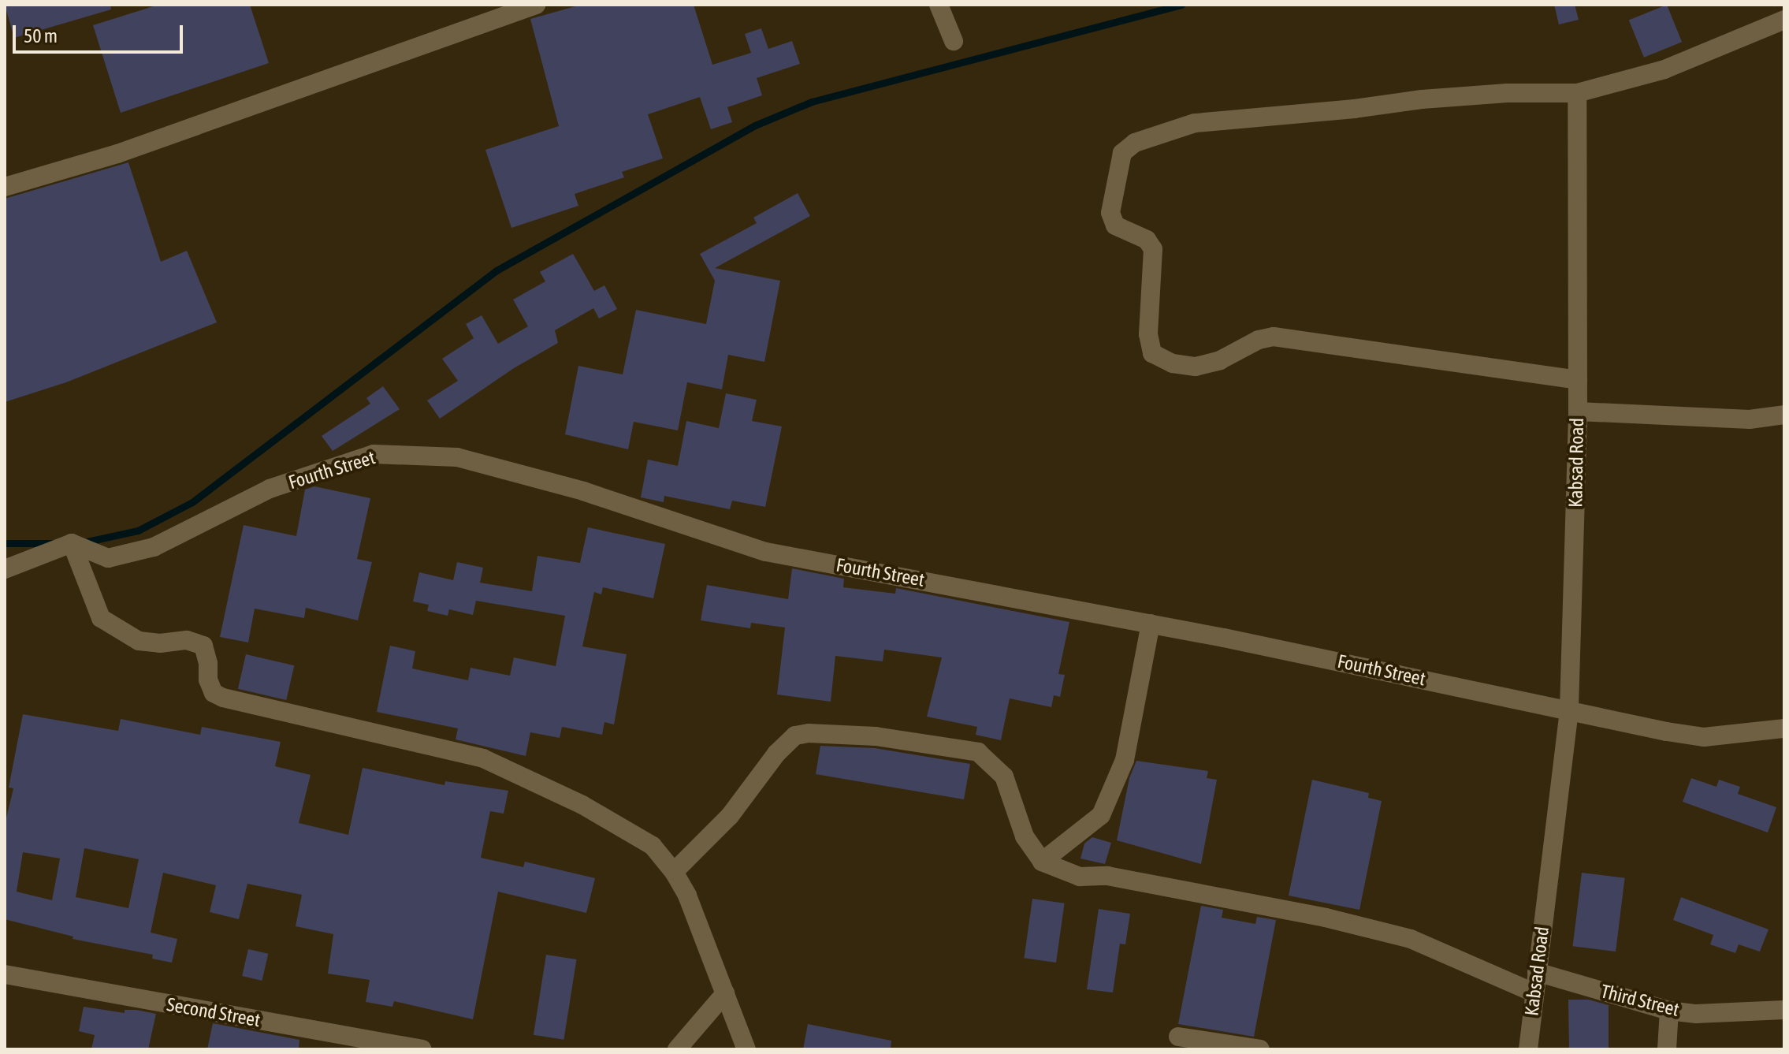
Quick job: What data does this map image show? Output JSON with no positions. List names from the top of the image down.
{
  "streets": {
    "street": [
      "Kabsad Road",
      "Fourth Street",
      "Third Street",
      "Second Street"
    ]
  },
  "crossings": [
    ["Kabsad Road", "Fourth Street"],
    ["Kabsad Road", "Third Street"]
  ],
  "scale_bar": "50 m"
}
